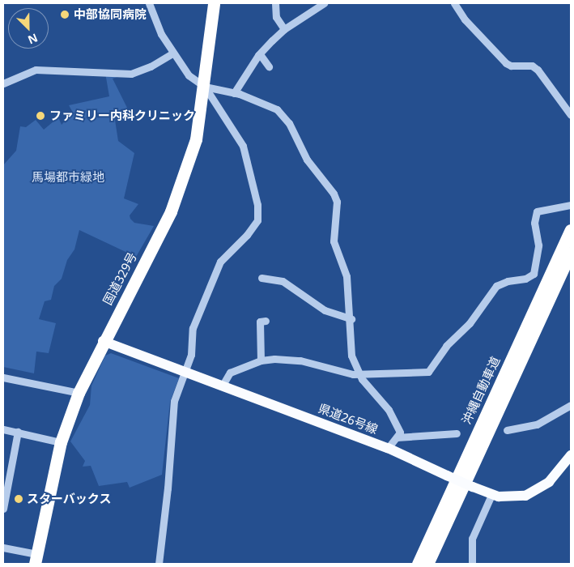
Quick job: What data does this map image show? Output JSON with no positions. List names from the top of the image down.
{
  "streets": {
    "highway": ["国道329号", "沖縄自動車道"],
    "main road": ["県道26号線"]
  },
  "crossings": [
    ["国道329号", "県道26号線"]
  ],
  "parks": ["馬場都市緑地"],
  "places": ["中部協同病院", "ファミリー内科クリニック", "スターバックス"],
  "north": "bottom right"
}
